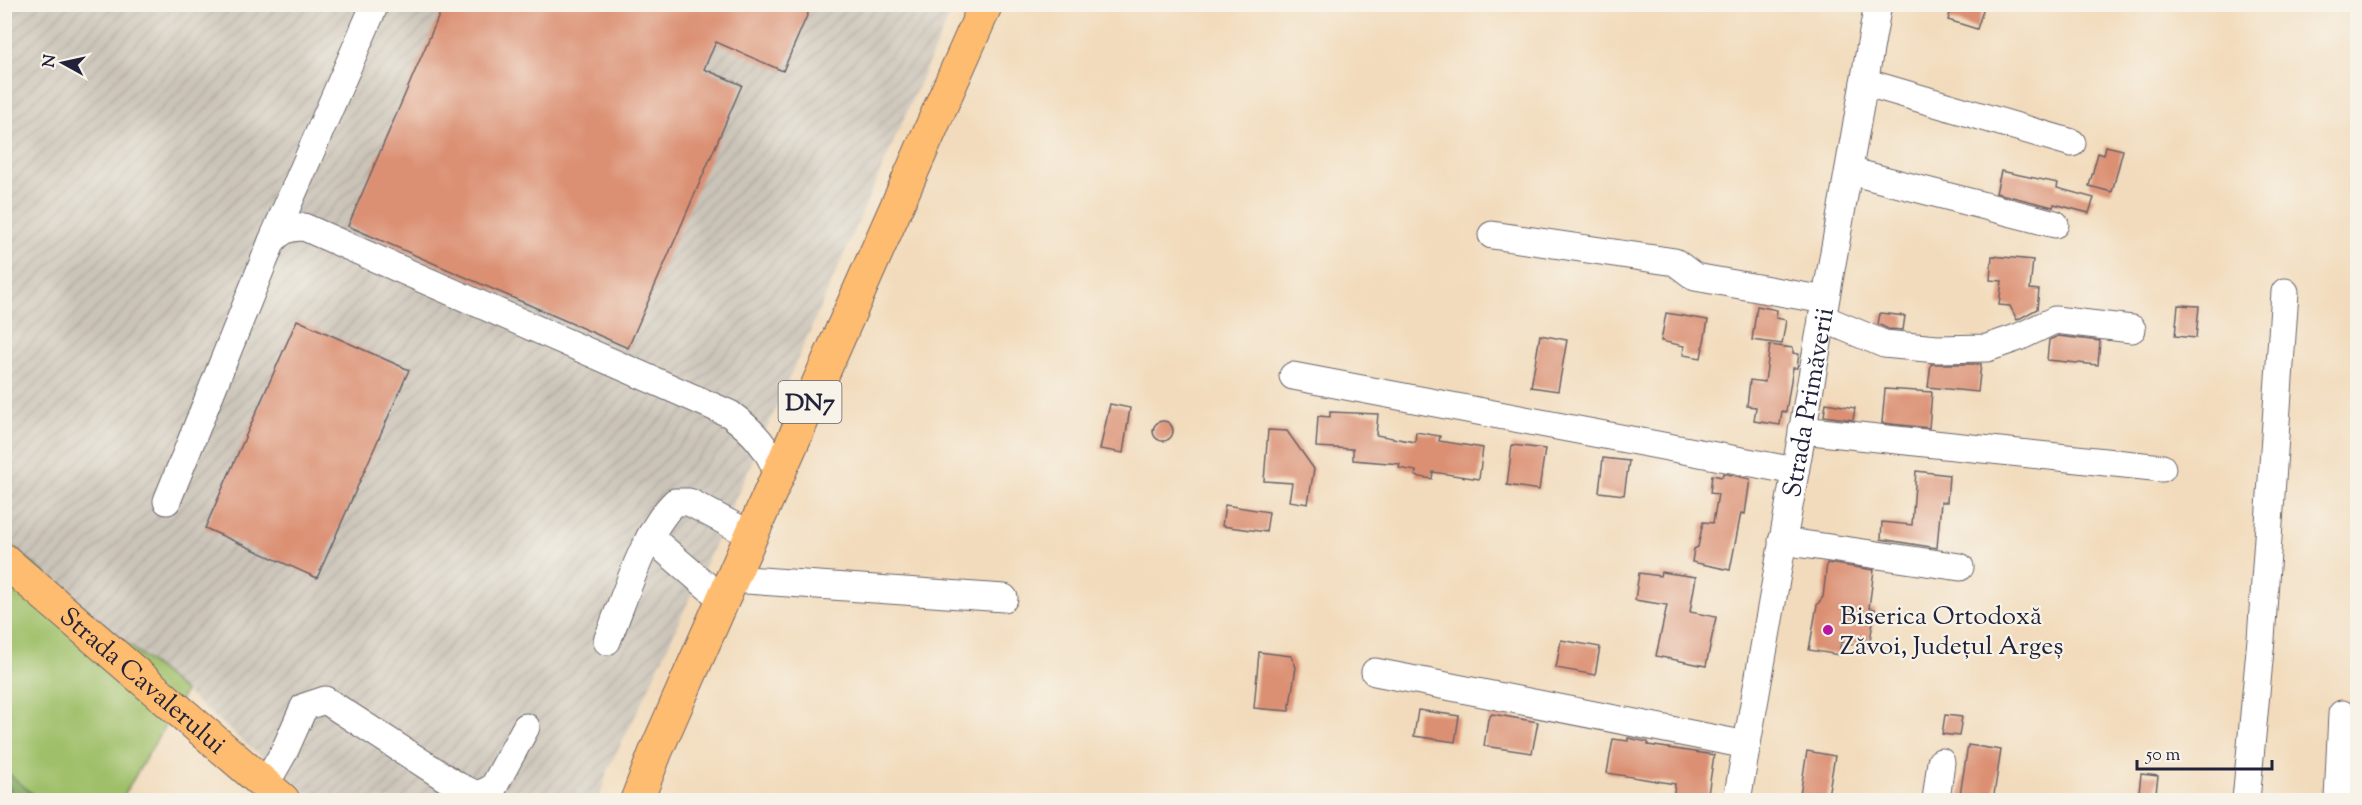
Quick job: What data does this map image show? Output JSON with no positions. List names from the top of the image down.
{
  "streets": {
    "main road": ["DN7", "Strada Cavalerului"],
    "street": ["Strada Primăverii"]
  },
  "places": ["Biserica Ortodoxă Zăvoi, Județul Argeș"],
  "scale_bar": "50 m",
  "north": "left"
}
